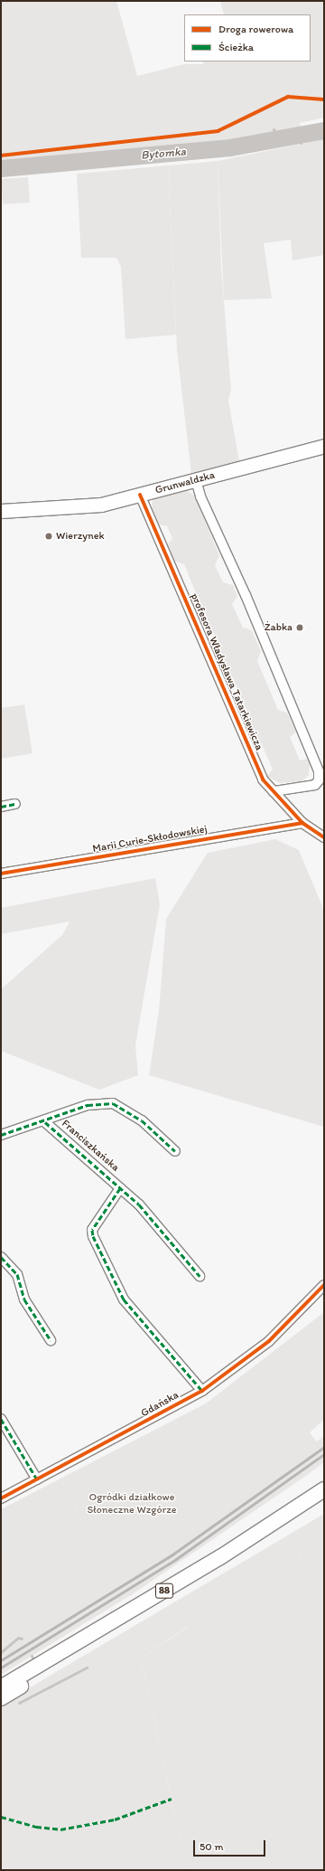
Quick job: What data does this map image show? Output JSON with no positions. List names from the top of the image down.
{
  "streets": {
    "main road": ["88"],
    "street": [
      "Grunwaldzka",
      "profesora Władysława Tatarkiewicza",
      "Marii Curie-Skłodowskiej",
      "Franciszkańska",
      "Gdańska"
    ]
  },
  "crossings": [
    ["Grunwaldzka", "profesora Władysława Tatarkiewicza"],
    ["profesora Władysława Tatarkiewicza", "Marii Curie-Skłodowskiej"]
  ],
  "water": ["Bytomka"],
  "parks": ["Ogródki działkowe Słoneczne Wzgórze"],
  "places": ["Wierzynek", "Żabka"],
  "legend": ["Droga rowerowa", "Ścieżka"],
  "scale_bar": "50 m"
}
